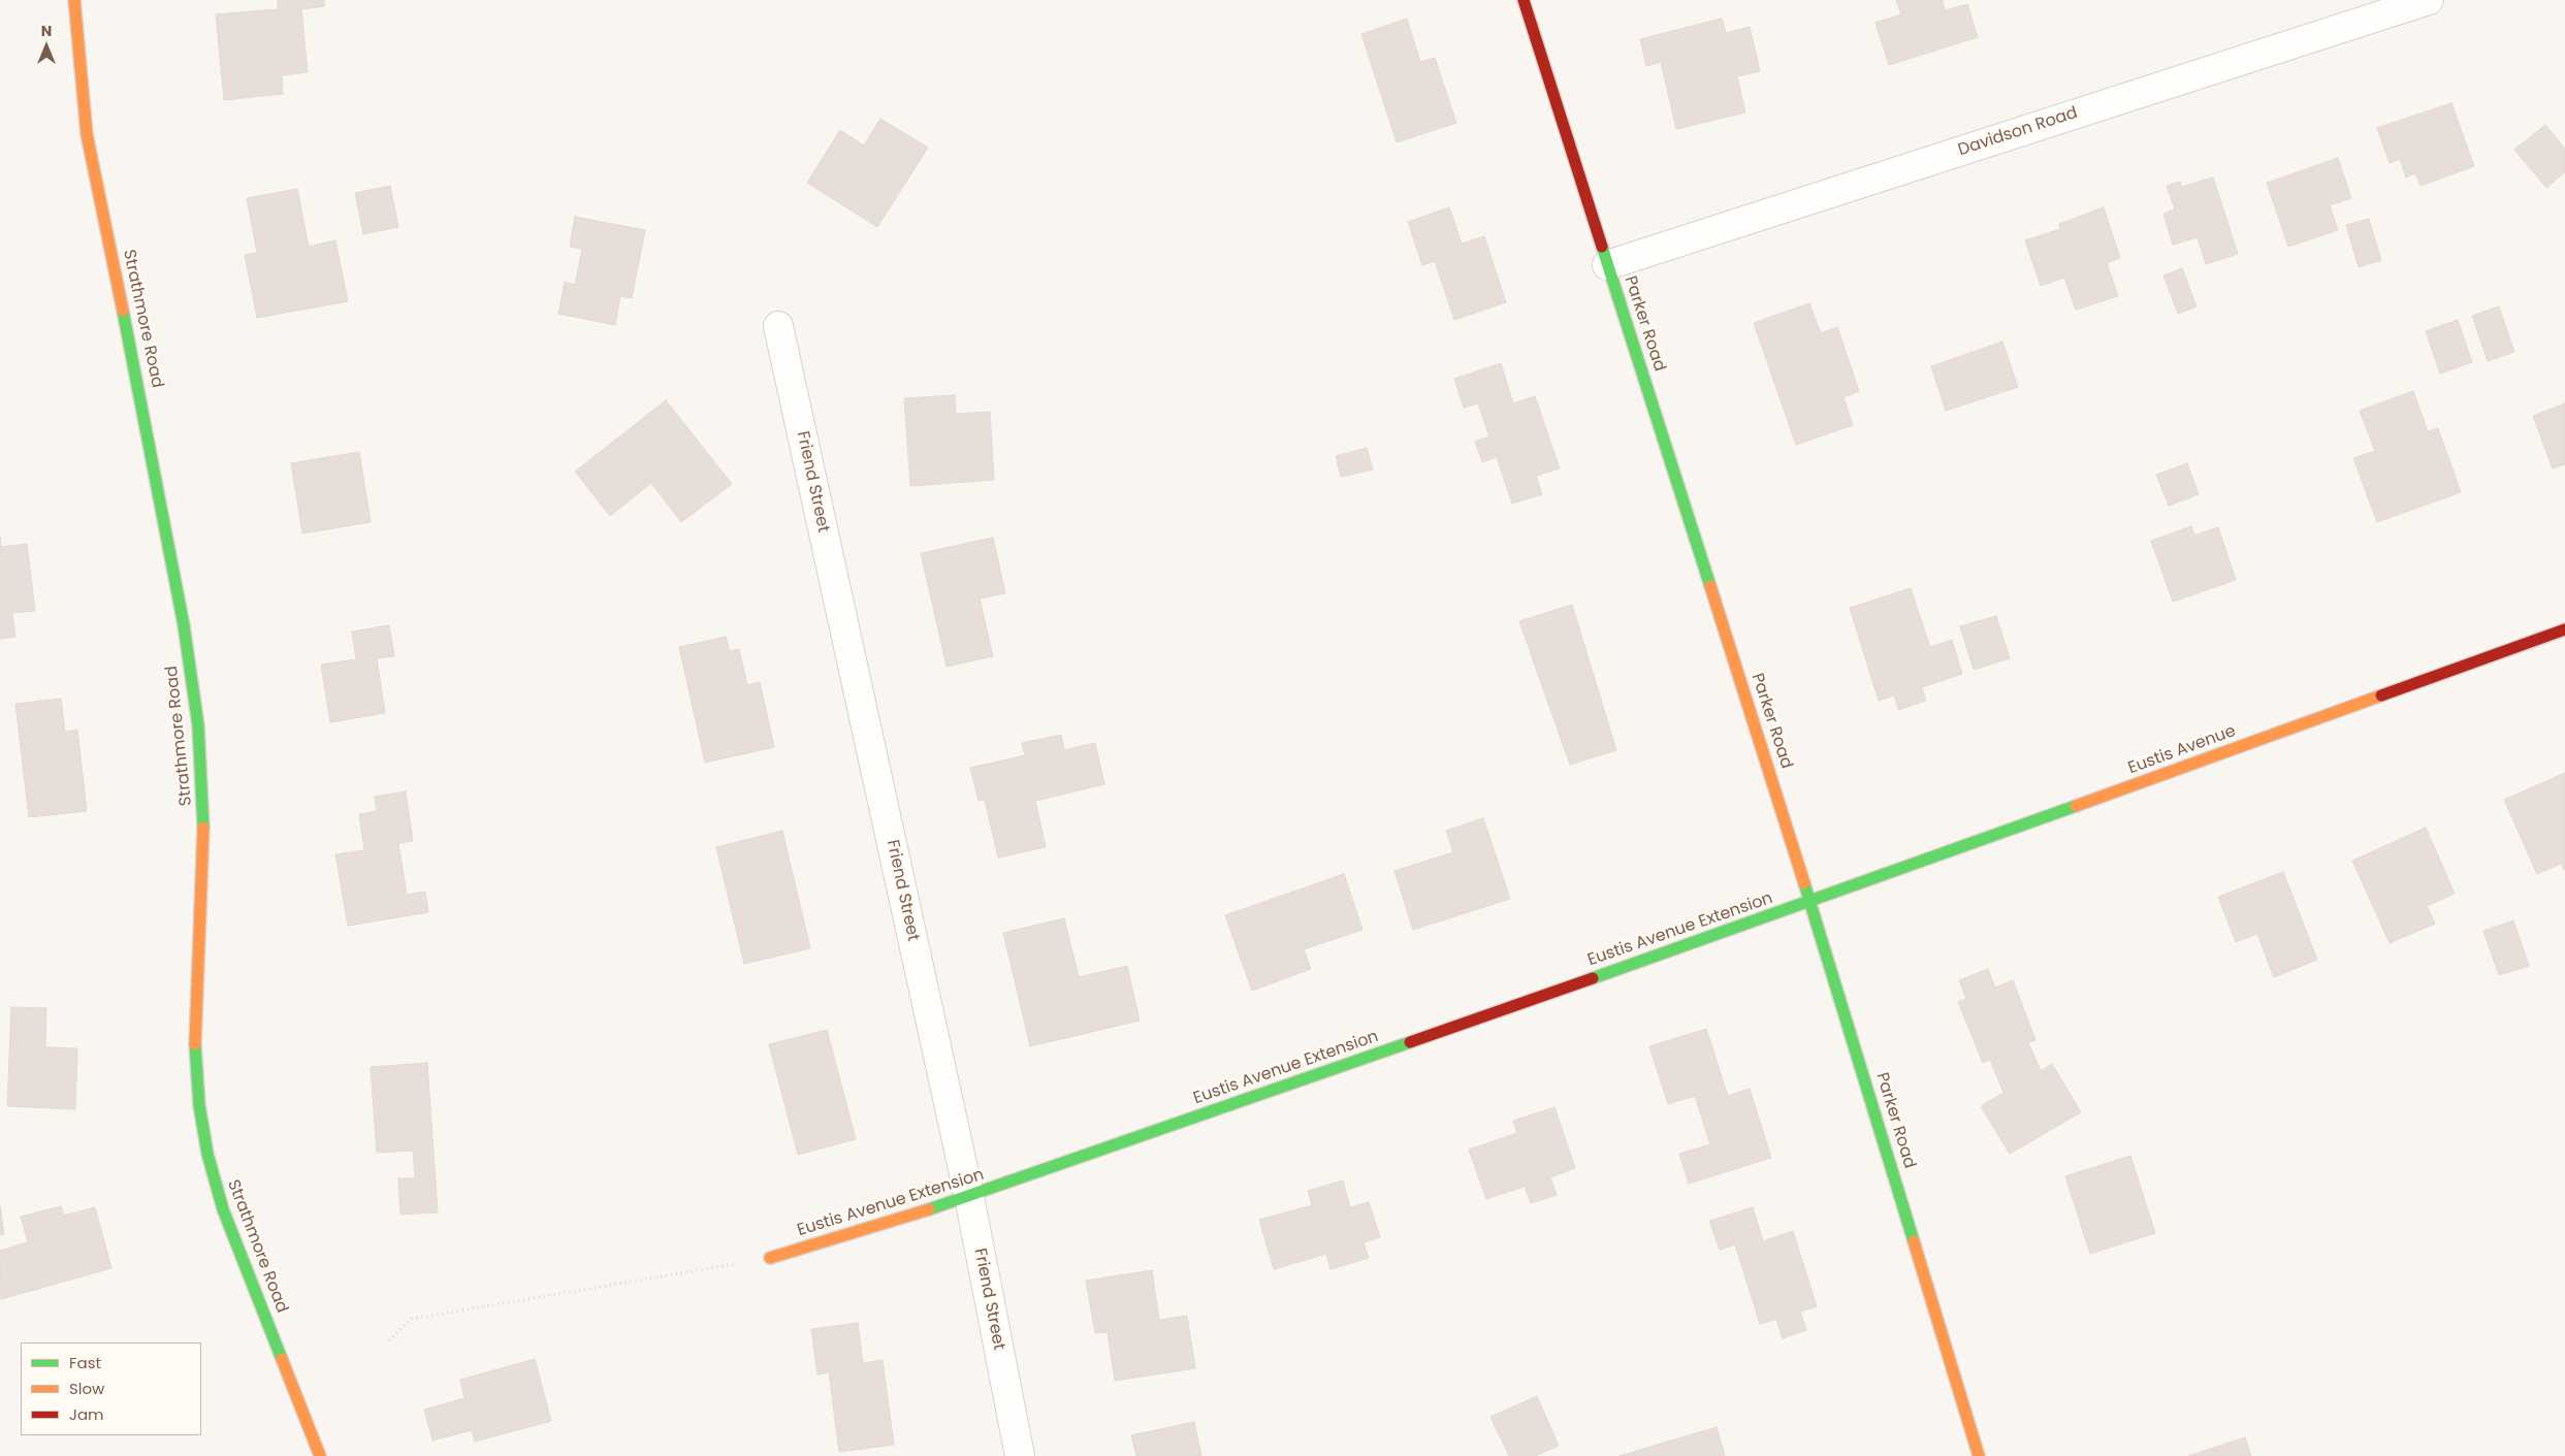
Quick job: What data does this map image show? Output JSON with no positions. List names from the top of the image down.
{
  "streets": {
    "street": [
      "Davidson Road",
      "Strathmore Road",
      "Parker Road",
      "Friend Street",
      "Eustis Avenue",
      "Eustis Avenue Extension"
    ]
  },
  "crossings": [
    ["Davidson Road", "Parker Road"],
    ["Parker Road", "Eustis Avenue"],
    ["Parker Road", "Eustis Avenue Extension"],
    ["Friend Street", "Eustis Avenue Extension"],
    ["Eustis Avenue", "Eustis Avenue Extension"]
  ],
  "legend": ["Fast", "Slow", "Jam"],
  "north": "top"
}
